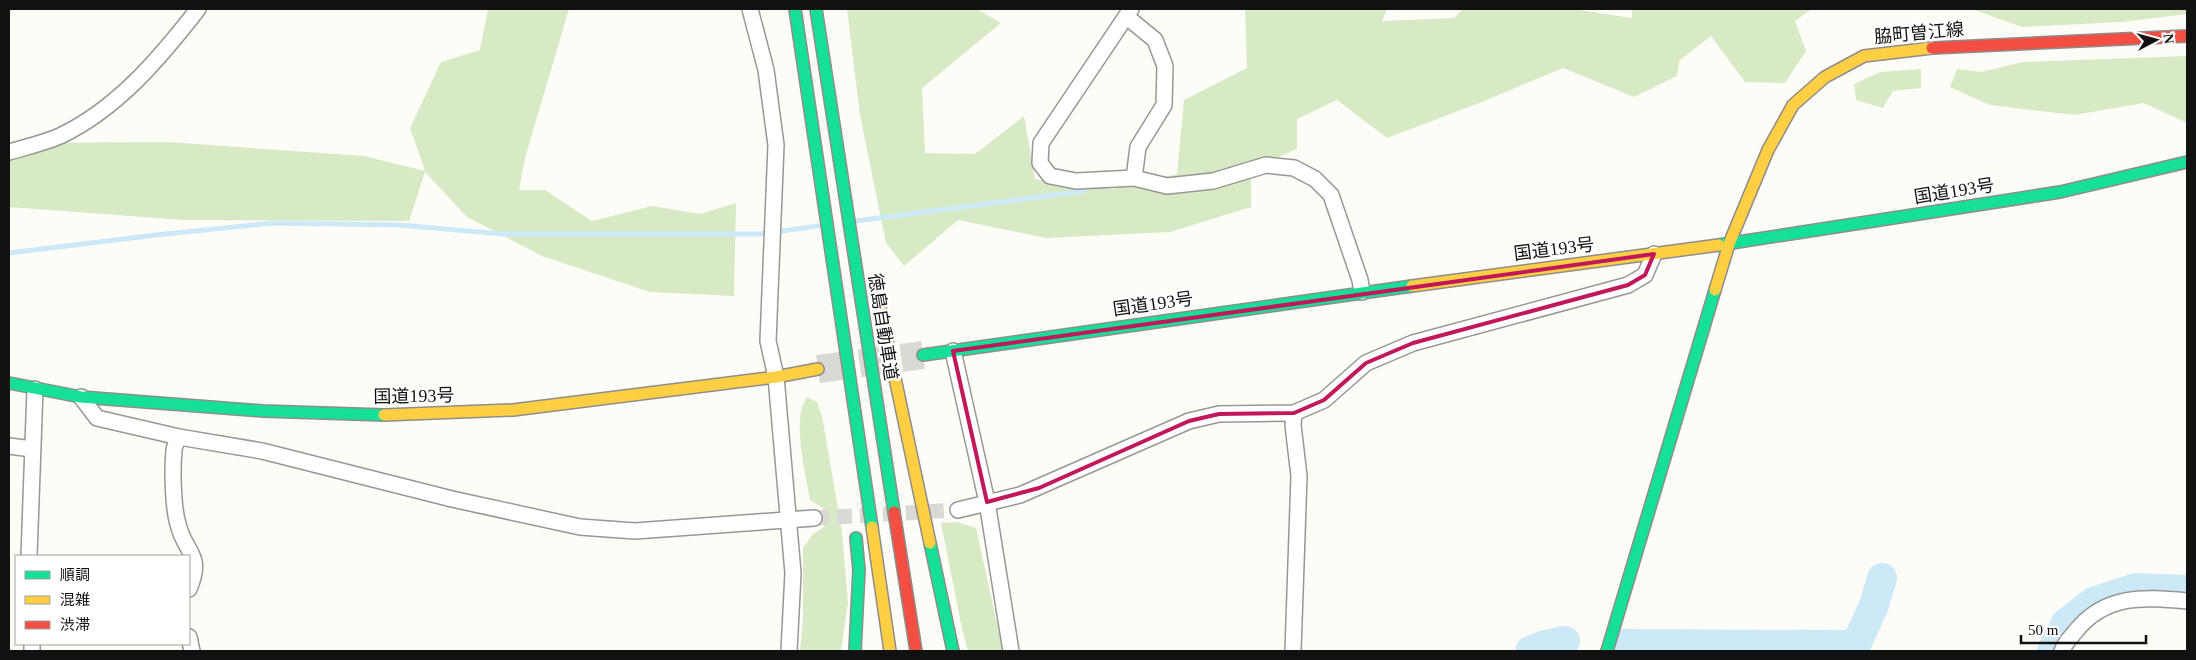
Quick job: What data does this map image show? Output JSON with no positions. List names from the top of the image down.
{
  "streets": {
    "main road": ["脇町曽江線", "国道193号", "徳島自動車道"]
  },
  "crossings": [
    ["脇町曽江線", "国道193号"]
  ],
  "legend": ["順調", "混雑", "渋滞"],
  "scale_bar": "50 m",
  "north": "right"
}
